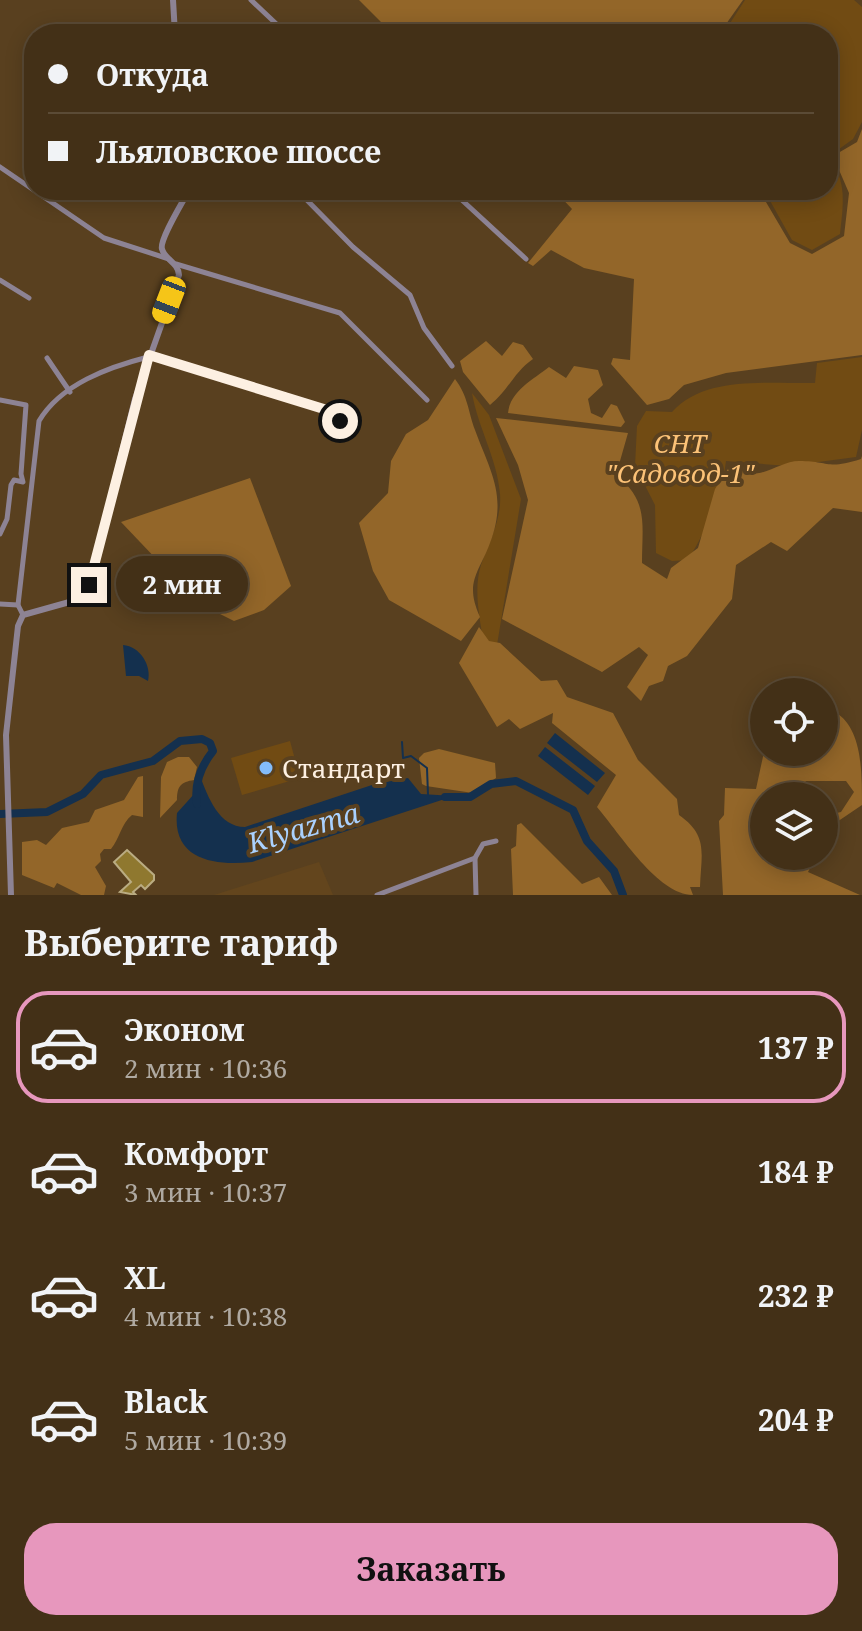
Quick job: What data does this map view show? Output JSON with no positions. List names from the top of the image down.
{
  "water": ["Klyazma"],
  "parks": ["СНТ \"Садовод-1\""],
  "places": ["Стандарт"],
  "page": {
    "banner": ["Откуда", "Льяловское шоссе"],
    "bubble": "2 мин",
    "heading": "Выберите тариф",
    "list": [
      {
        "name": "Эконом",
        "note": "2 мин · 10:36",
        "value": "137 ₽"
      },
      {
        "name": "Комфорт",
        "note": "3 мин · 10:37",
        "value": "184 ₽"
      },
      {
        "name": "XL",
        "note": "4 мин · 10:38",
        "value": "232 ₽"
      },
      {
        "name": "Black",
        "note": "5 мин · 10:39",
        "value": "204 ₽"
      }
    ],
    "buttons": "Заказать"
  }
}
